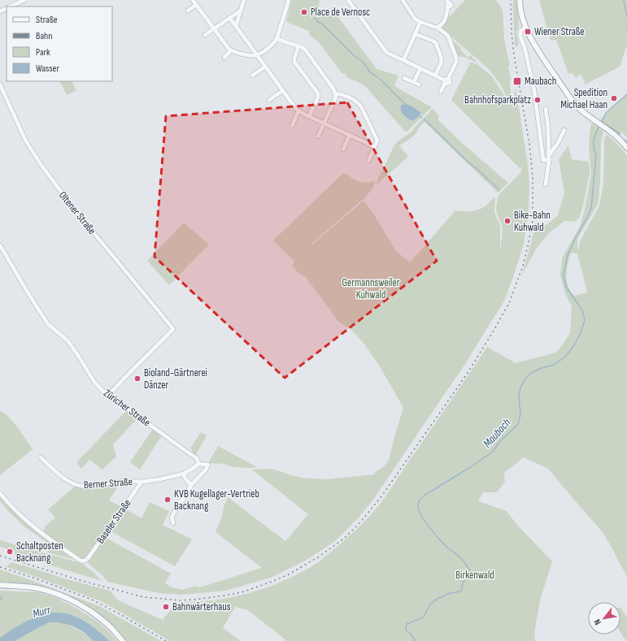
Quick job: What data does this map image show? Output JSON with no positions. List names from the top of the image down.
{
  "streets": {
    "street": [
      "Oltener Straße",
      "Züricher Straße",
      "Berner Straße",
      "Baseler Straße"
    ]
  },
  "crossings": [
    ["Oltener Straße", "Züricher Straße"],
    ["Berner Straße", "Baseler Straße"]
  ],
  "water": ["Maubach", "Murr"],
  "parks": ["Germannsweiler Kuhwald", "Birkenwald"],
  "places": {
    "other": [
      "Place de Vernosc",
      "Spedition Michael Haan",
      "Bahnhofsparkplatz",
      "Bike-Bahn Kuhwald",
      "Bioland-Gärtnerei Dänzer",
      "KVB Kugellager-Vertrieb Backnang",
      "Schaltposten Backnang",
      "Bahnwärterhaus"
    ],
    "transit": ["Wiener Straße", "Maubach"]
  },
  "legend": [
    "Straße",
    "Bahn",
    "Park",
    "Wasser"
  ],
  "north": "bottom left"
}
